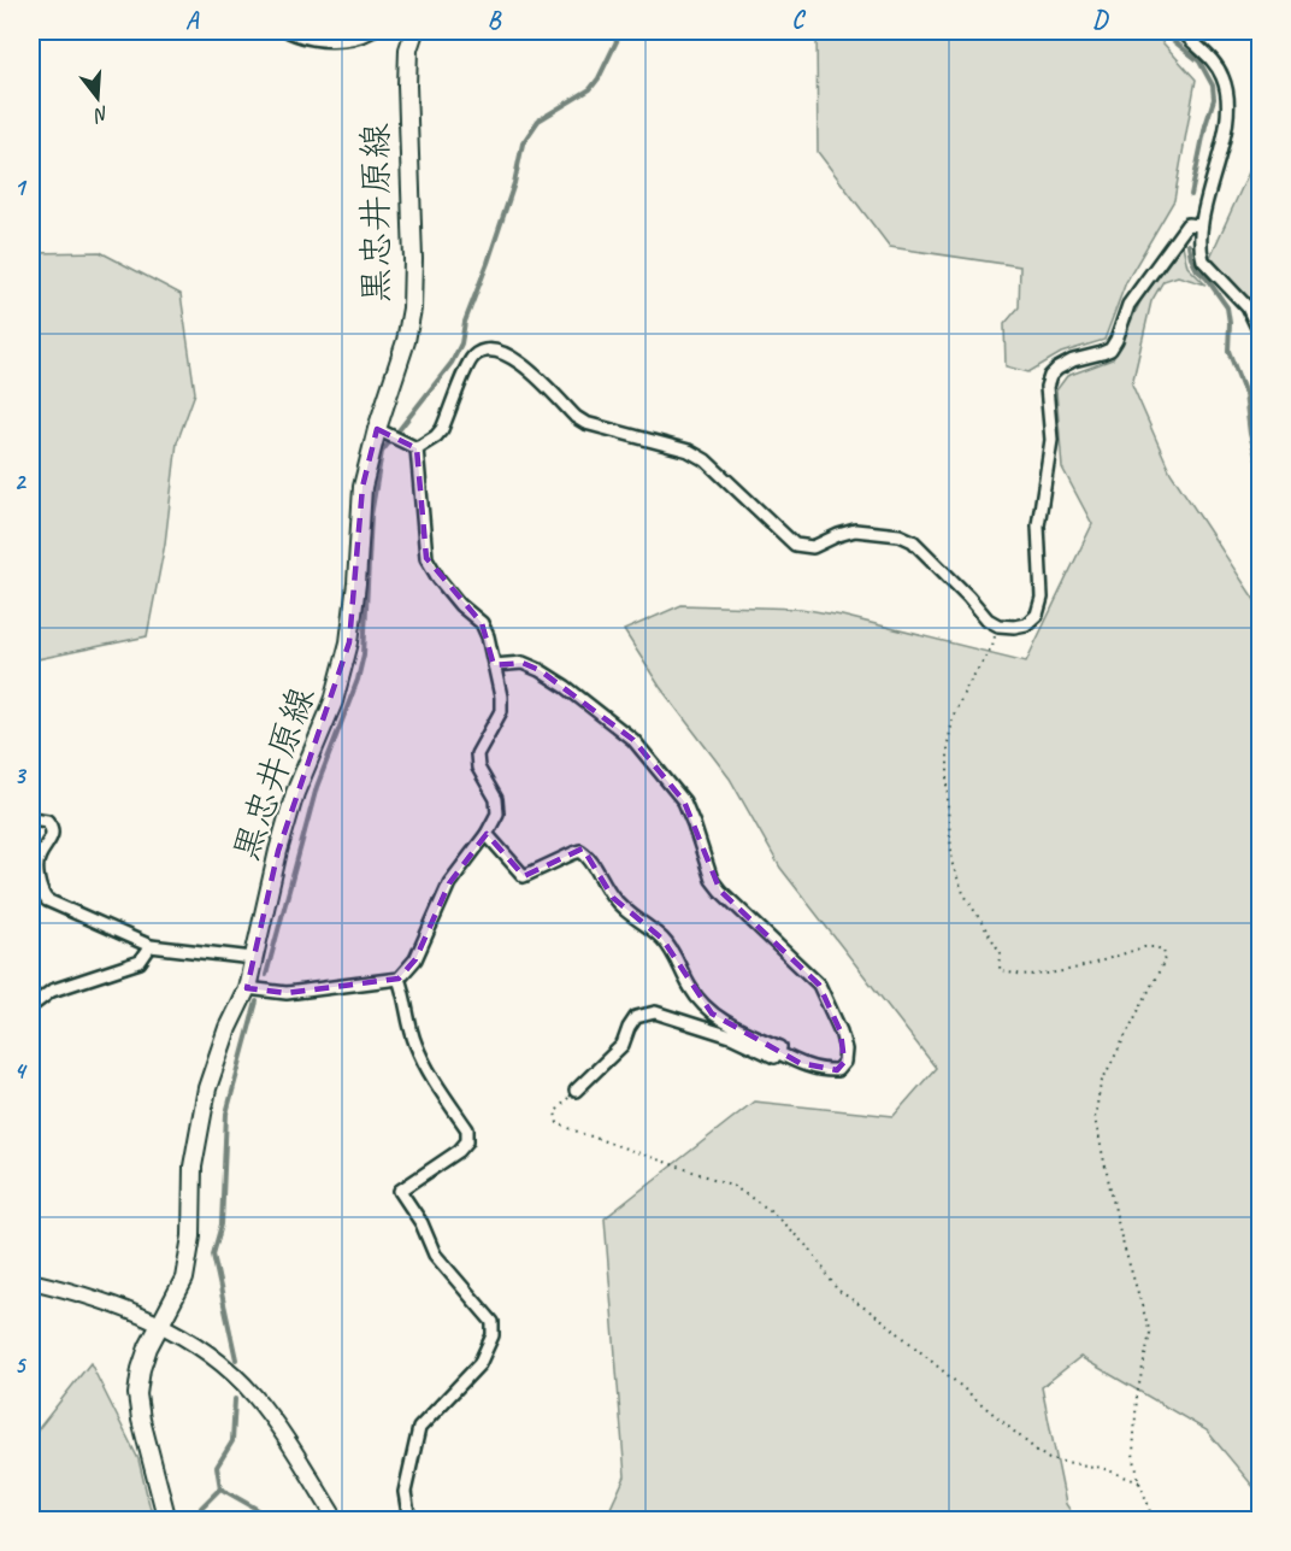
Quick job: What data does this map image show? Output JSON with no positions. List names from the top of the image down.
{
  "streets": {
    "main road": ["黒忠井原線"]
  },
  "north": "bottom",
  "grid": {
    "columns": [
      "A",
      "B",
      "C",
      "D"
    ],
    "rows": [
      "1",
      "2",
      "3",
      "4",
      "5"
    ]
  }
}
